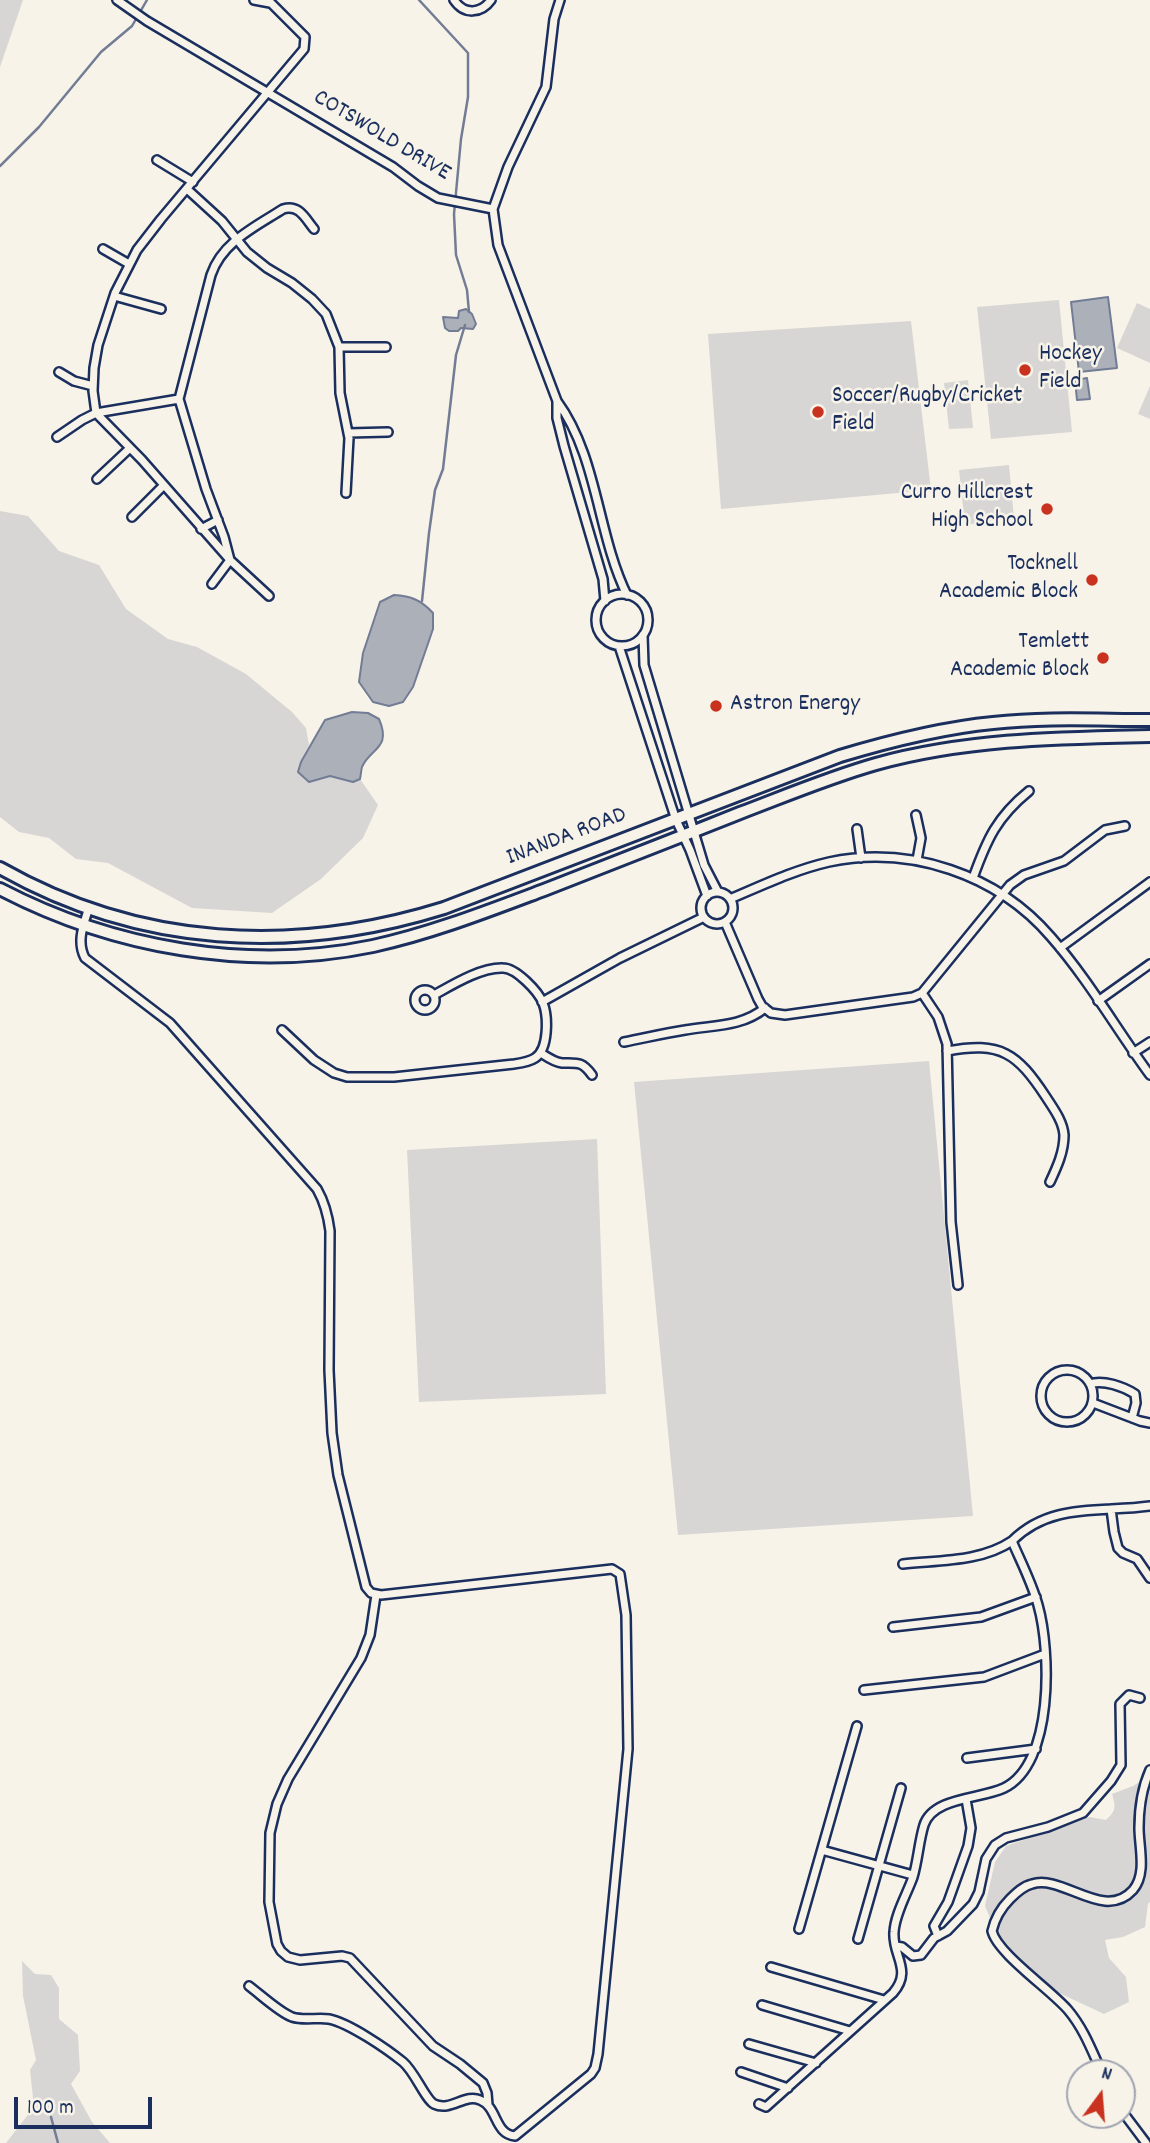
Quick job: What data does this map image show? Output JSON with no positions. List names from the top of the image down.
{
  "streets": {
    "main road": ["INANDA ROAD"],
    "street": ["COTSWOLD DRIVE"]
  },
  "places": [
    "Hockey Field",
    "Soccer/Rugby/Cricket Field",
    "Curro Hillcrest High School",
    "Tocknell Academic Block",
    "Temlett Academic Block",
    "Astron Energy"
  ],
  "scale_bar": "100 m",
  "north": "top"
}
